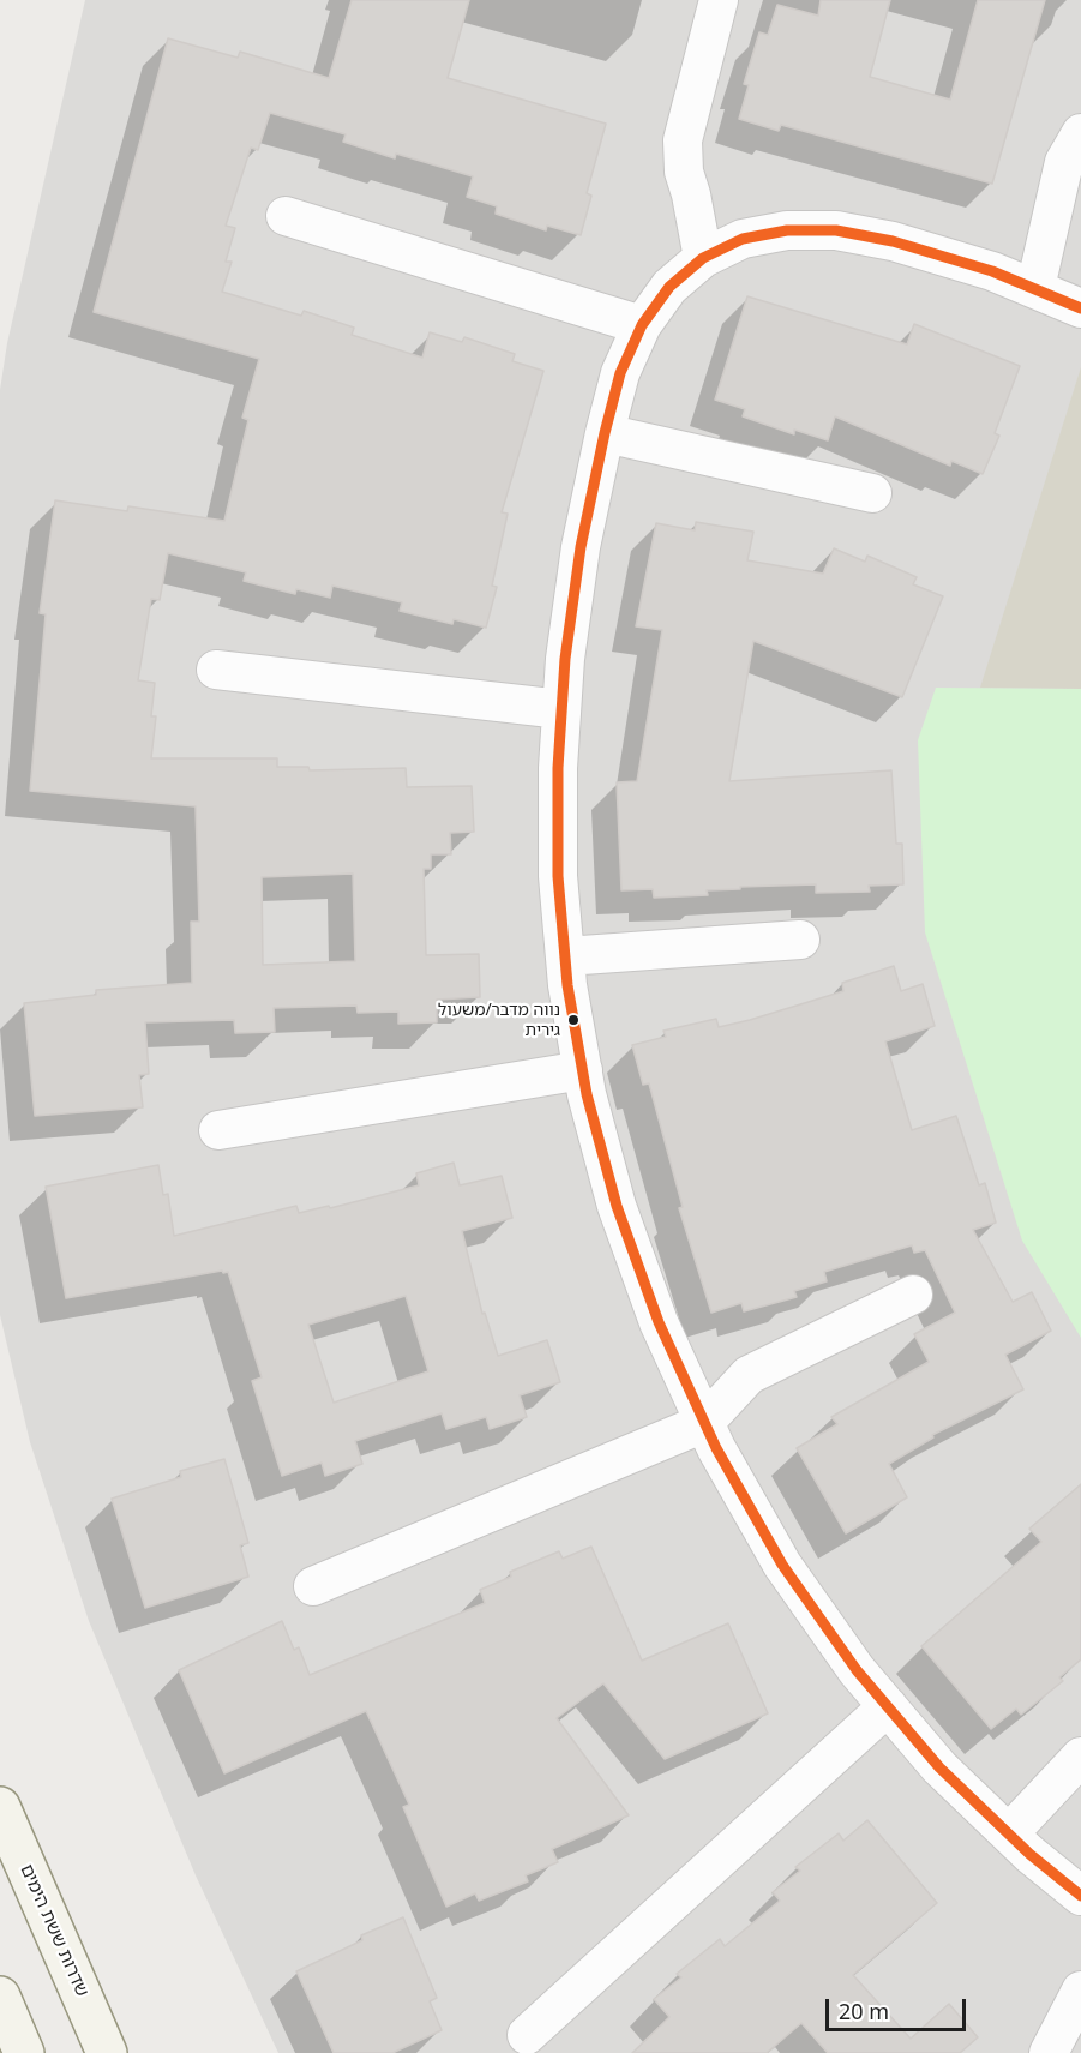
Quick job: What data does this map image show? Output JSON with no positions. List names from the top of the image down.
{
  "streets": {
    "main road": ["שדרות ששת הימים"]
  },
  "places": ["נווה מדבר/משעול גירית"],
  "scale_bar": "20 m"
}
